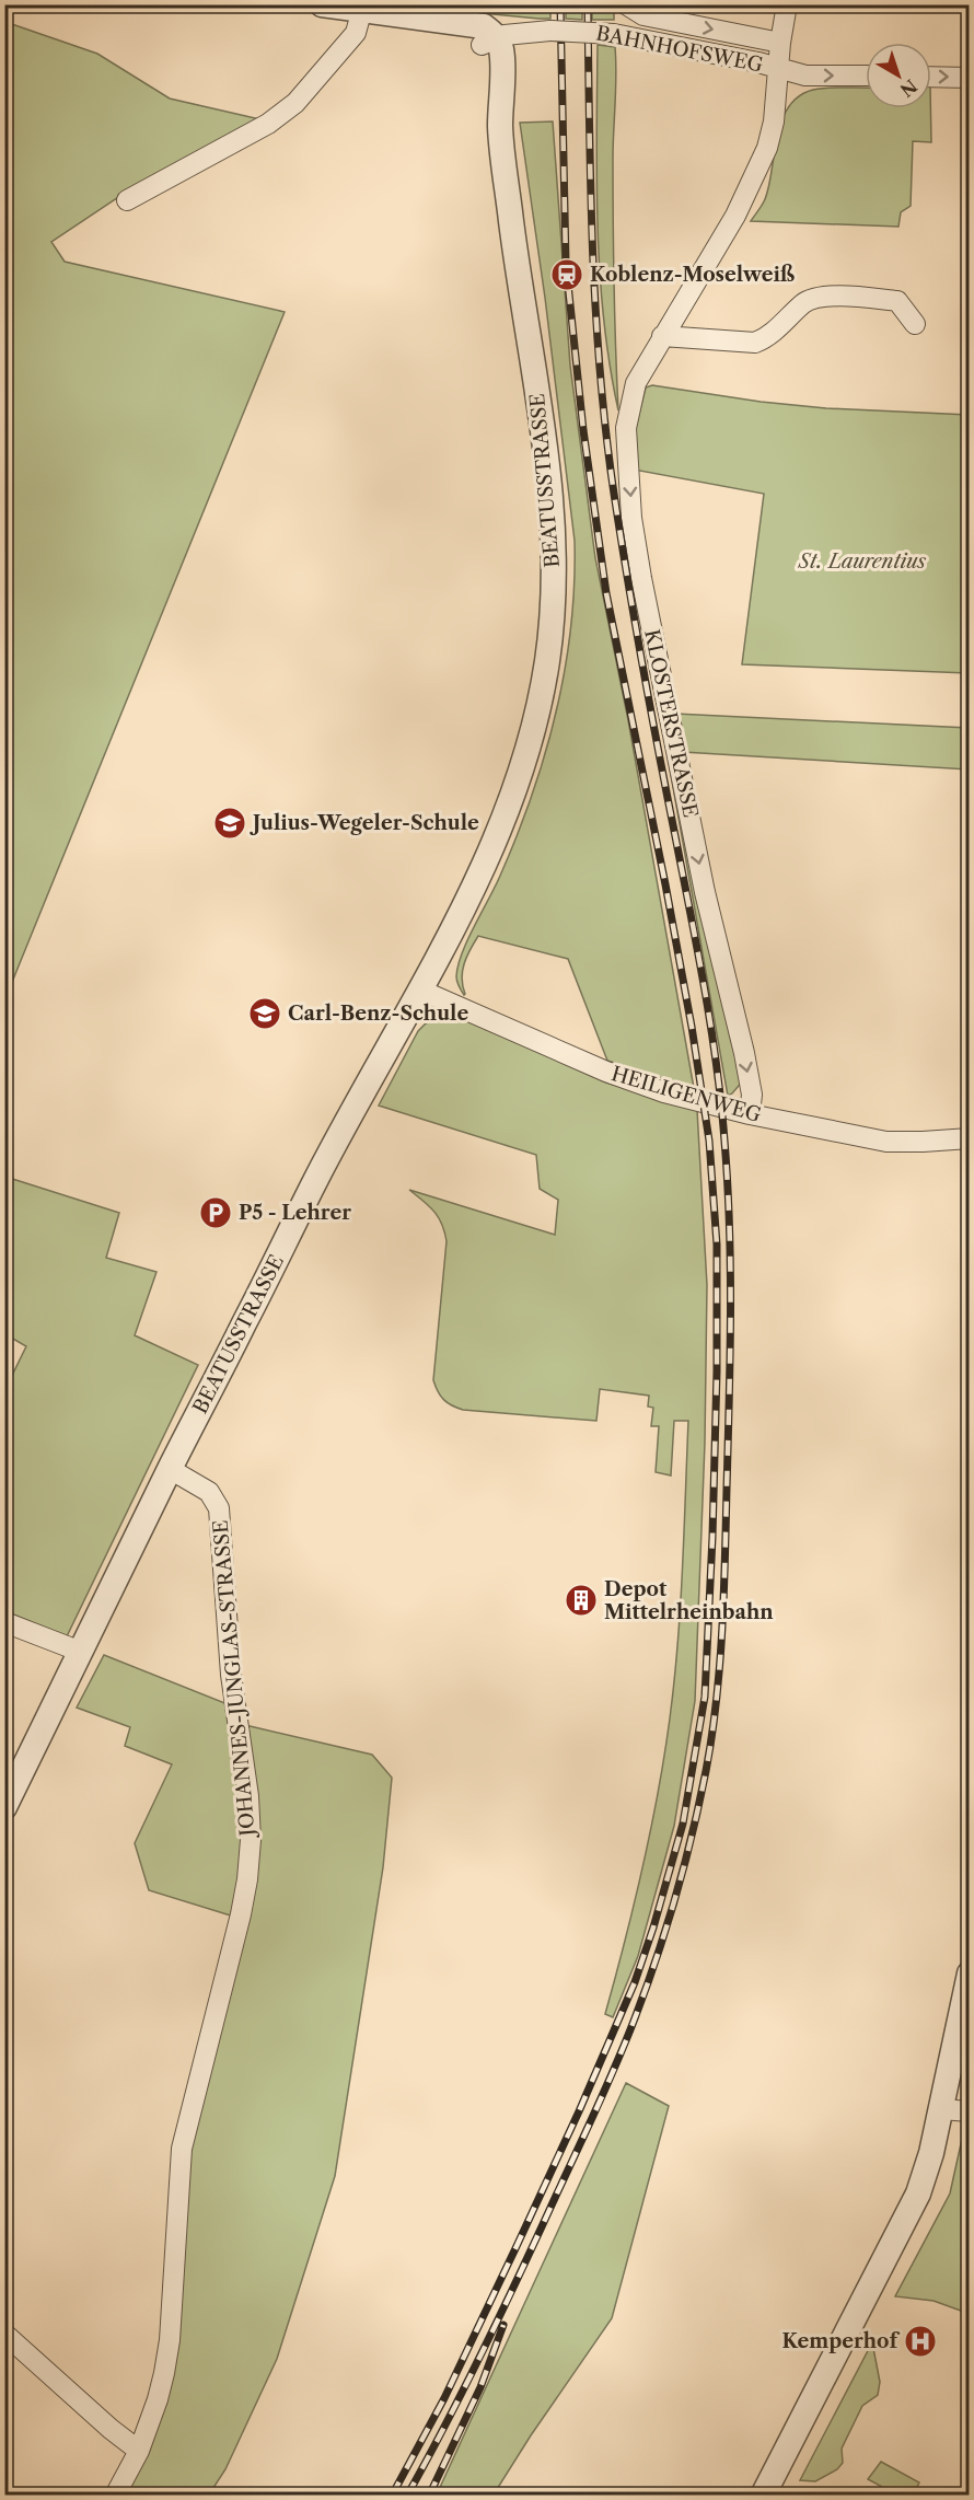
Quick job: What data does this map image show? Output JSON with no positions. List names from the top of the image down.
{
  "streets": {
    "street": [
      "BAHNHOFSWEG",
      "BEATUSSTRASSE",
      "KLOSTERSTRASSE",
      "HEILIGENWEG",
      "JOHANNES-JUNGLAS-STRASSE"
    ]
  },
  "crossings": [
    ["BAHNHOFSWEG", "BEATUSSTRASSE"],
    ["BAHNHOFSWEG", "KLOSTERSTRASSE"],
    ["BEATUSSTRASSE", "HEILIGENWEG"],
    ["BEATUSSTRASSE", "JOHANNES-JUNGLAS-STRASSE"],
    ["KLOSTERSTRASSE", "HEILIGENWEG"]
  ],
  "one_way": ["KLOSTERSTRASSE"],
  "parks": ["St. Laurentius"],
  "places": {
    "station": ["Koblenz-Moselweiß"],
    "school or university": ["Julius-Wegeler-Schule", "Carl-Benz-Schule"],
    "parking": ["P5 - Lehrer"],
    "building": ["Depot Mittelrheinbahn"],
    "hospital": ["Kemperhof"]
  },
  "north": "bottom right"
}
